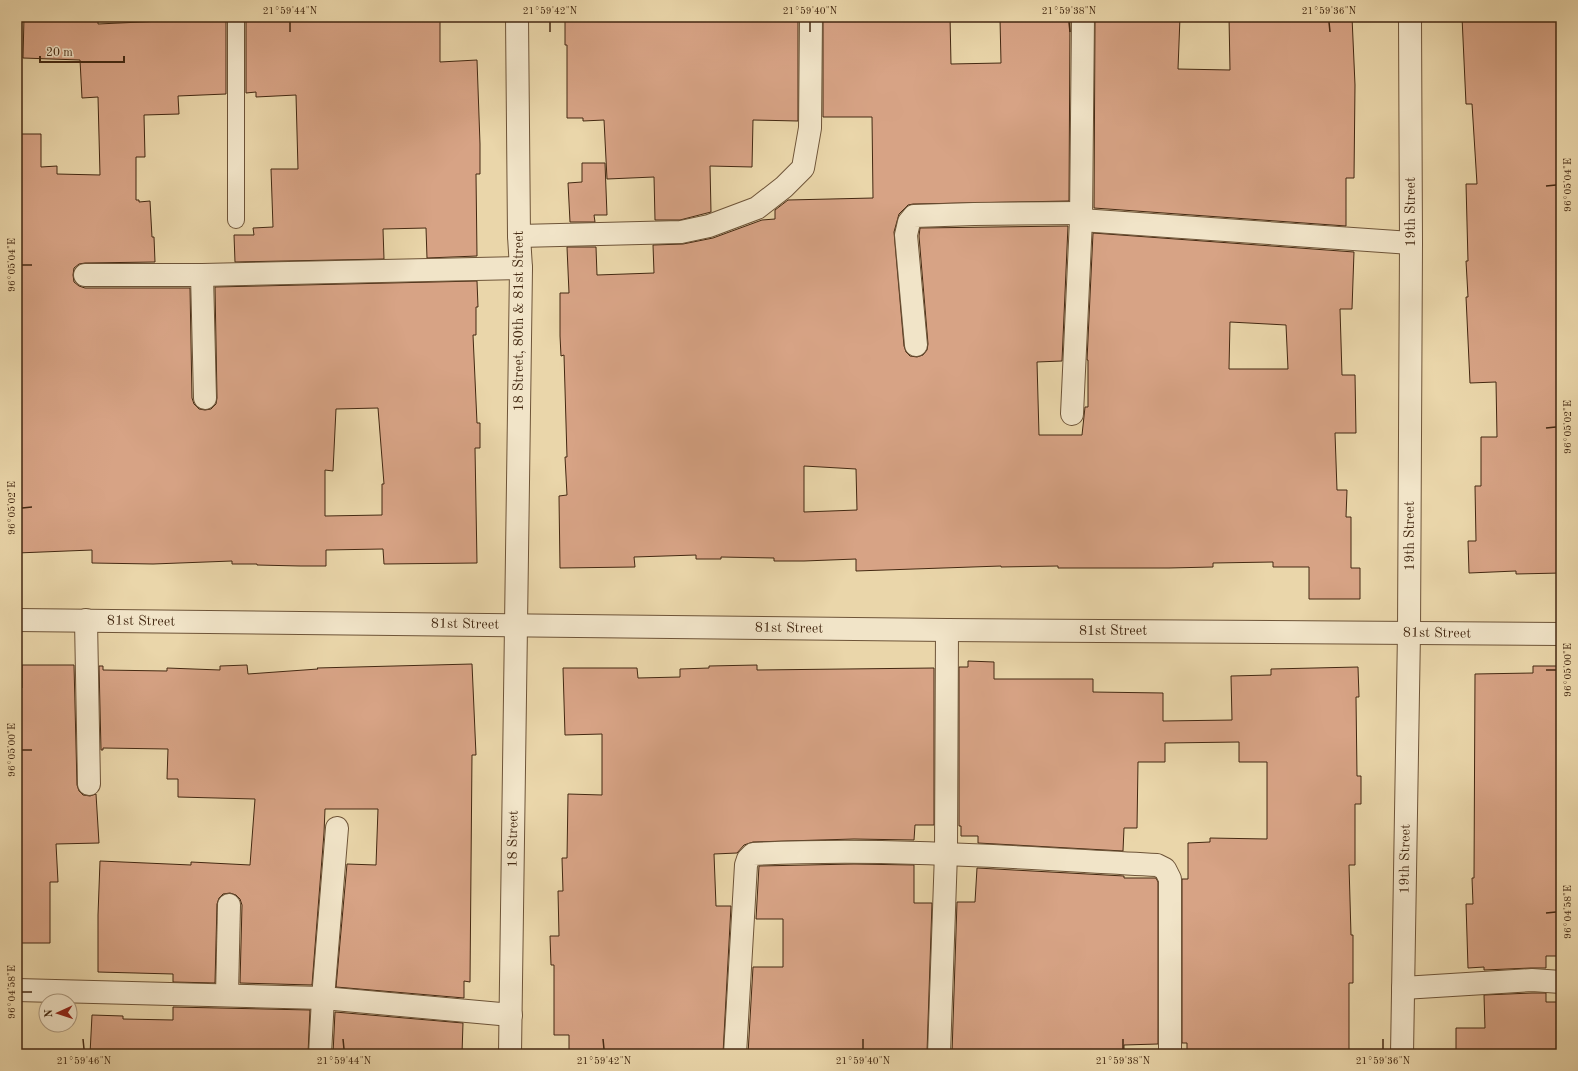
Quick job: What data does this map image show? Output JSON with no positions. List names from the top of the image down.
{
  "streets": {
    "street": [
      "19th Street",
      "18 Street, 80th & 81st Street",
      "81st Street",
      "18 Street"
    ]
  },
  "crossings": [
    ["19th Street", "81st Street"],
    ["18 Street, 80th & 81st Street", "81st Street"],
    ["18 Street, 80th & 81st Street", "18 Street"],
    ["81st Street", "18 Street"]
  ],
  "scale_bar": "20 m",
  "north": "left",
  "coordinates": [
    "21°59'44\"N",
    "21°59'42\"N",
    "21°59'40\"N",
    "21°59'38\"N",
    "21°59'36\"N",
    "96°05'04\"E",
    "96°05'02\"E",
    "96°05'00\"E",
    "96°04'58\"E",
    "21°59'46\"N"
  ]
}
